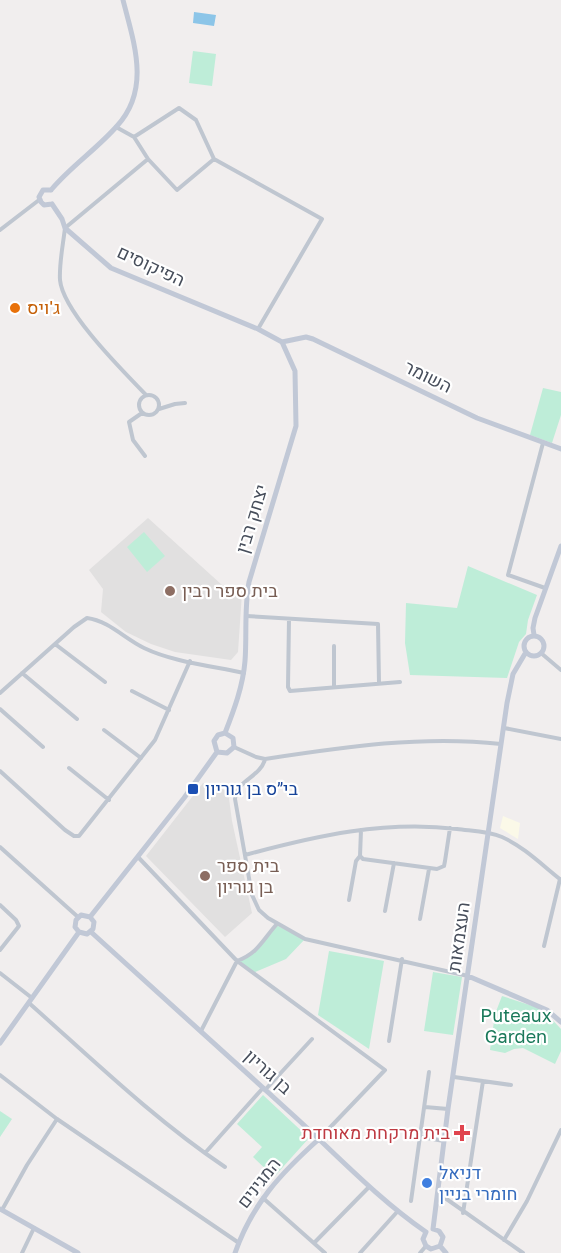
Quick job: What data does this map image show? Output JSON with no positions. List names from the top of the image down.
{
  "streets": {
    "street": [
      "הפיקוסים",
      "השומר",
      "יצחק רבין",
      "העצמאות",
      "בן גוריון",
      "המגינים"
    ]
  },
  "crossings": [
    ["השומר", "יצחק רבין"],
    ["העצמאות", "בן גוריון"],
    ["בן גוריון", "המגינים"]
  ],
  "parks": ["Puteaux Garden"],
  "places": {
    "other": [
      "ג'ויס",
      "בית ספר רבין",
      "בית ספר בן גוריון",
      "דניאל חומרי בניין"
    ],
    "transit": ["בי״ס בן גוריון"],
    "health": ["בית מרקחת מאוחדת"]
  }
}
